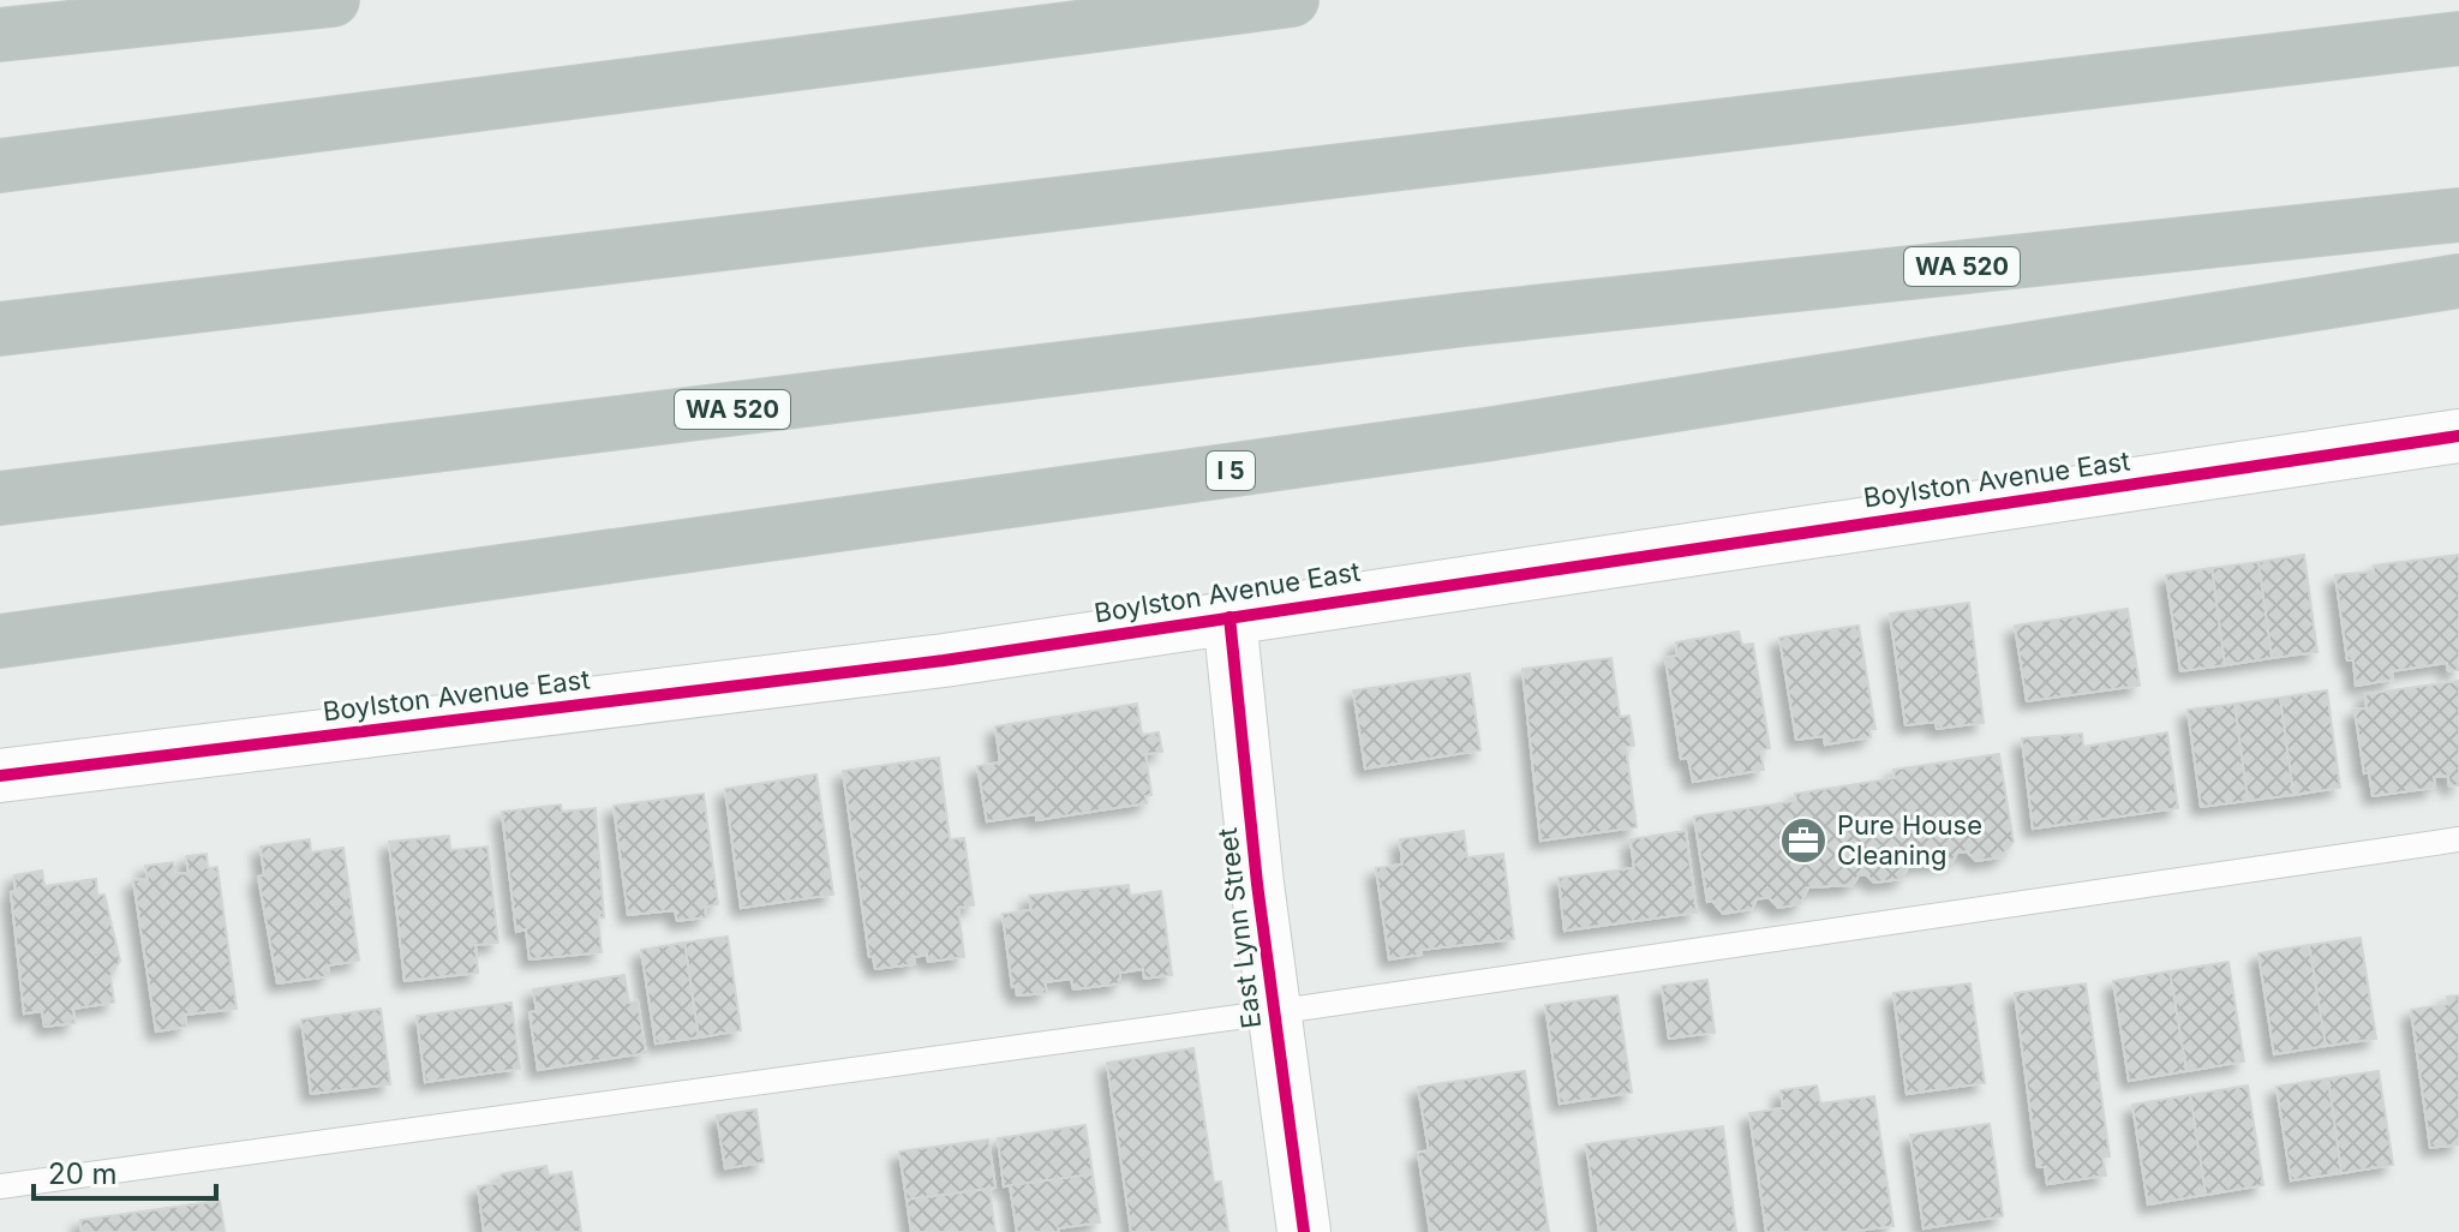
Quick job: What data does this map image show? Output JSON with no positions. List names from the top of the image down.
{
  "streets": {
    "highway": ["WA 520", "I 5"],
    "street": ["Boylston Avenue East", "East Lynn Street"]
  },
  "crossings": [
    ["Boylston Avenue East", "East Lynn Street"]
  ],
  "places": {
    "office": ["Pure House Cleaning"]
  },
  "scale_bar": "20 m"
}
